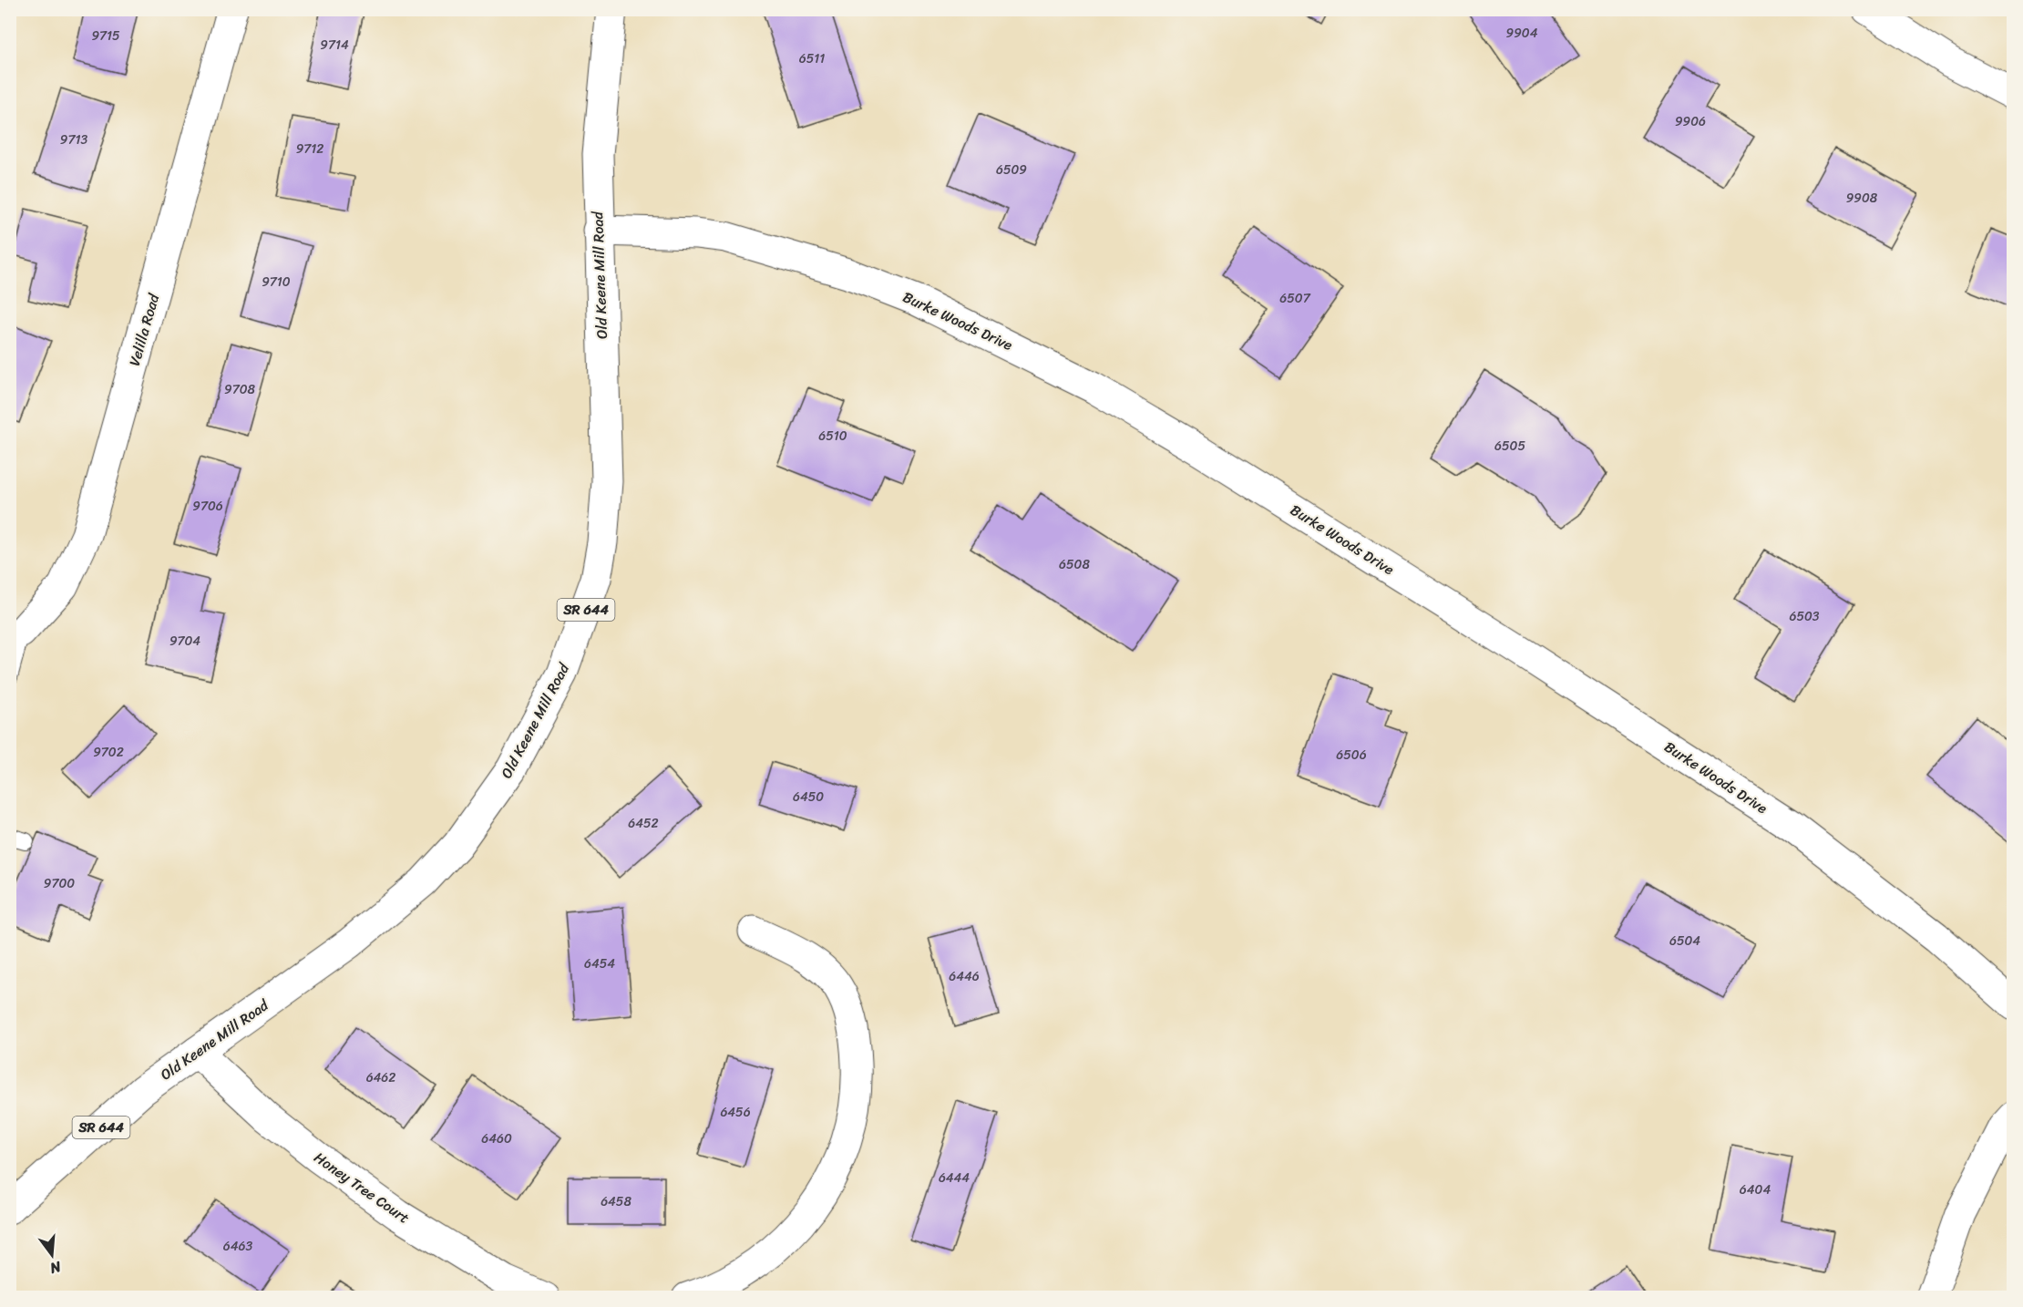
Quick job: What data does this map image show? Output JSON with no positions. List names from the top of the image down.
{
  "streets": {
    "street": [
      "Old Keene Mill Road",
      "Burke Woods Drive",
      "Velilla Road",
      "SR 644",
      "Honey Tree Court"
    ]
  },
  "crossings": [
    ["Old Keene Mill Road", "Burke Woods Drive"],
    ["Old Keene Mill Road", "Honey Tree Court"]
  ],
  "house_numbers": [
    "9904",
    "9715",
    "9714",
    "6511",
    "9906",
    "9713",
    "9712",
    "6509",
    "9908",
    "9710",
    "6507",
    "9708",
    "6510",
    "6505",
    "9706",
    "6508",
    "6503",
    "9704",
    "9702",
    "6506",
    "6450",
    "6452",
    "9700",
    "6504",
    "6454",
    "6446",
    "6462",
    "6456",
    "6460",
    "6444",
    "6404",
    "6458",
    "6463"
  ],
  "north": "bottom"
}
